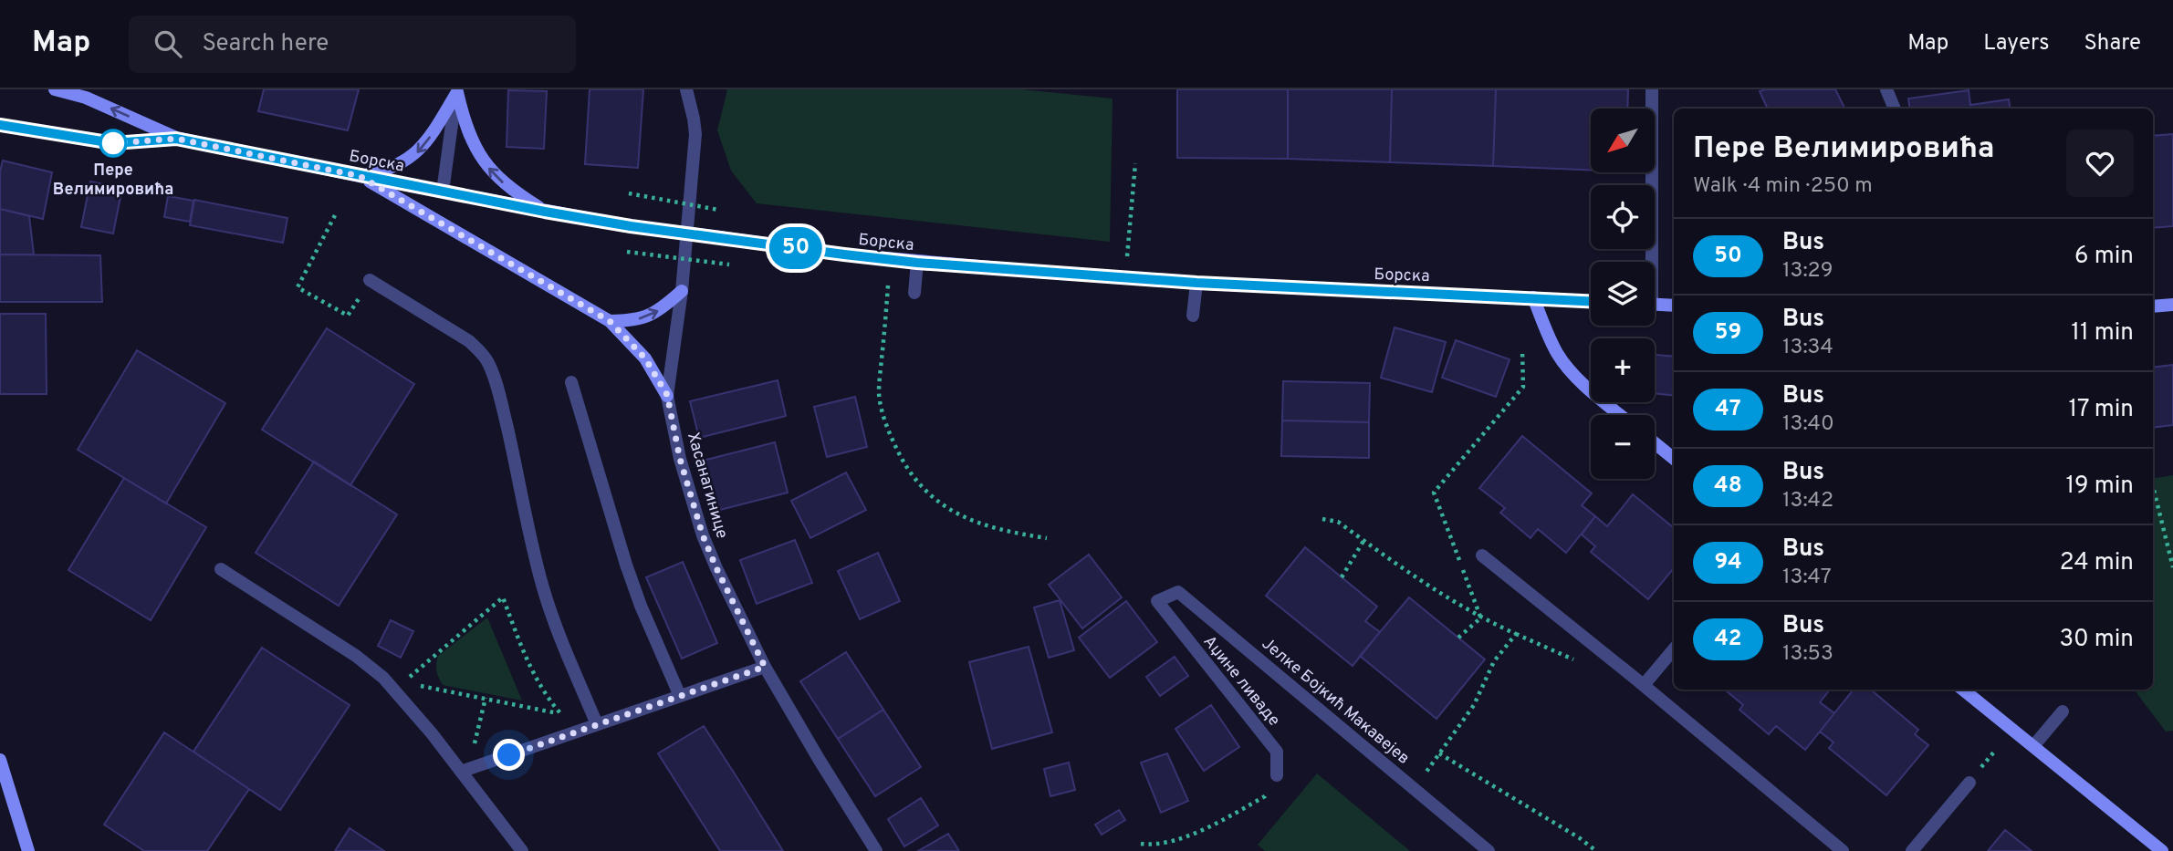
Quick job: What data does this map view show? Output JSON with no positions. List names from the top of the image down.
{
  "streets": {
    "main road": ["Борска"],
    "street": ["Хасанагинице", "Аџине ливаде", "Јелке Бојкић Макавејев"]
  },
  "crossings": [
    ["Аџине ливаде", "Јелке Бојкић Макавејев"]
  ],
  "places": ["Пере Велимировића"],
  "lines": ["bus line 50"],
  "north": "bottom left",
  "page": {
    "header": "Map",
    "search": "Search here",
    "nav": ["Map", "Layers", "Share"],
    "on_map": "50",
    "map_buttons": ["+", "−"],
    "heading": ["Пере Велимировића", "Walk · 4 min · 250 m"],
    "list": [
      {
        "mark": "50",
        "name": "Bus",
        "note": "13:29",
        "value": "6 min"
      },
      {
        "mark": "59",
        "name": "Bus",
        "note": "13:34",
        "value": "11 min"
      },
      {
        "mark": "47",
        "name": "Bus",
        "note": "13:40",
        "value": "17 min"
      },
      {
        "mark": "48",
        "name": "Bus",
        "note": "13:42",
        "value": "19 min"
      },
      {
        "mark": "94",
        "name": "Bus",
        "note": "13:47",
        "value": "24 min"
      },
      {
        "mark": "42",
        "name": "Bus",
        "note": "13:53",
        "value": "30 min"
      }
    ]
  }
}
